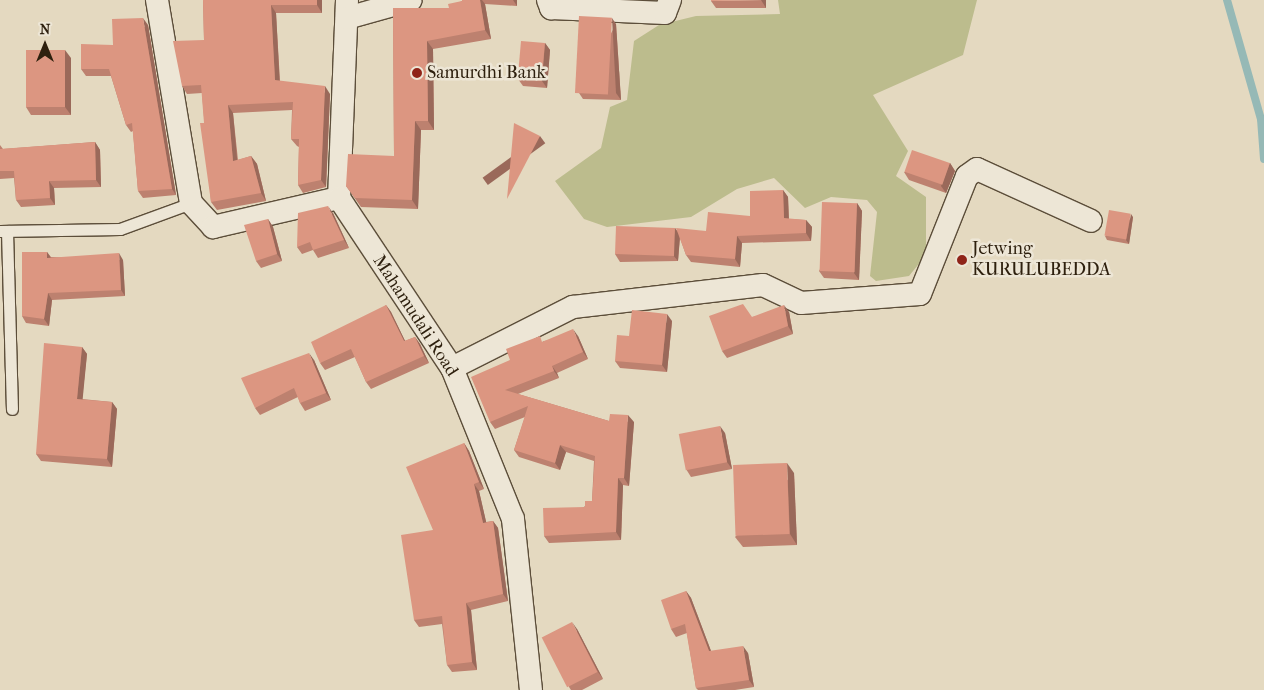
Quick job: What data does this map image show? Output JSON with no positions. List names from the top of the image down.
{
  "streets": {
    "street": ["Mahamudali Road"]
  },
  "places": ["Samurdhi Bank", "Jetwing KURULUBEDDA"],
  "north": "top"
}
